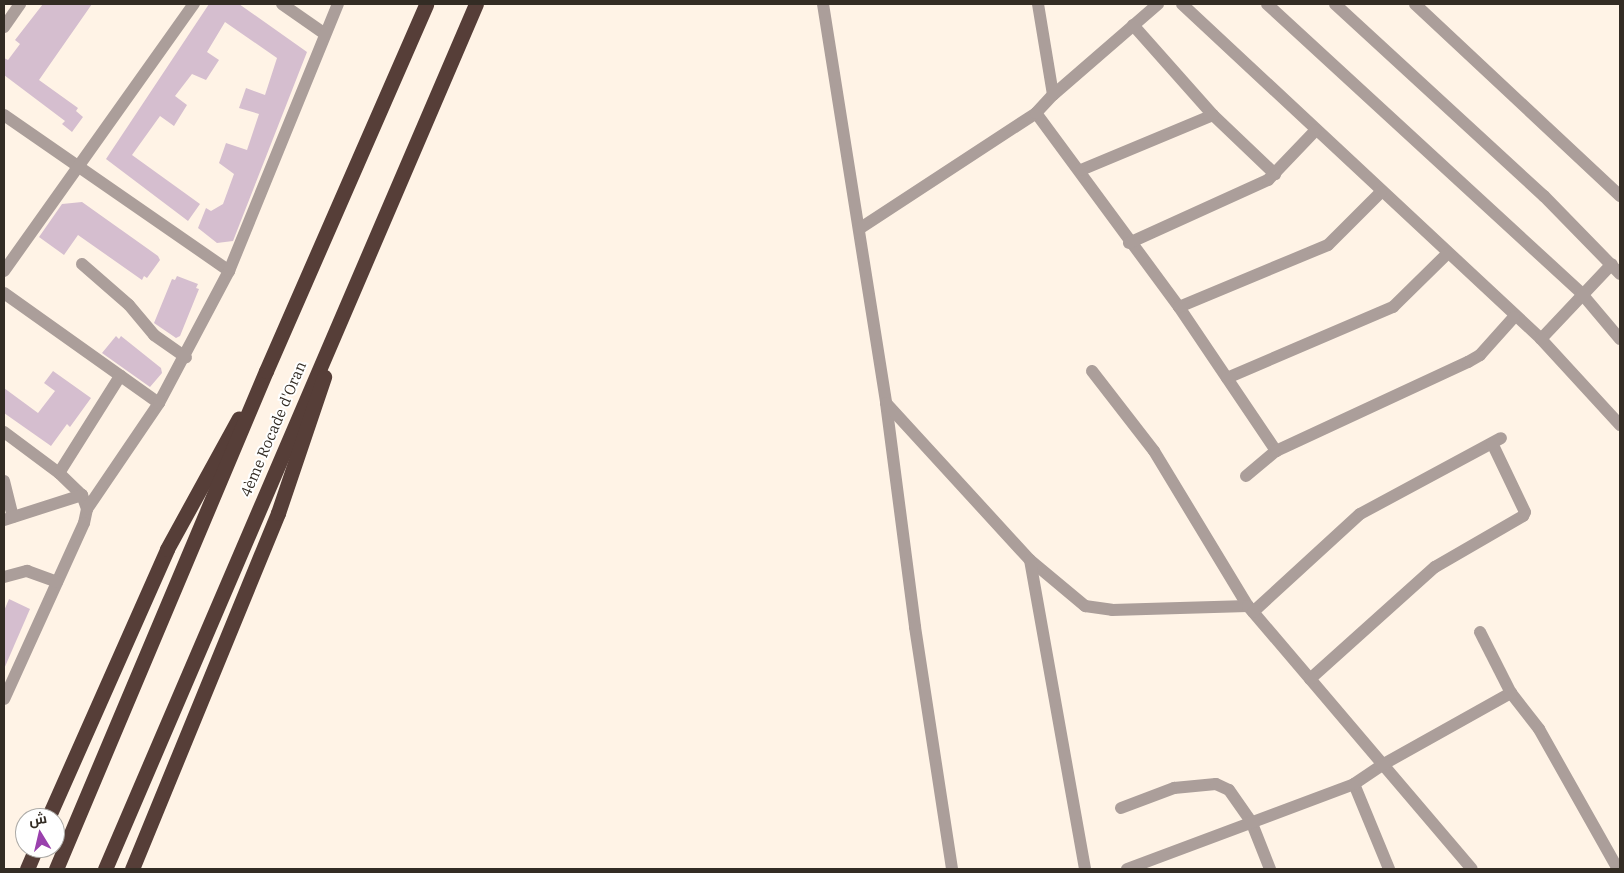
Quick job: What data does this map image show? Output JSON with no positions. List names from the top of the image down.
{
  "streets": {
    "highway": ["4ème Rocade d'Oran"]
  },
  "north": "top"
}
